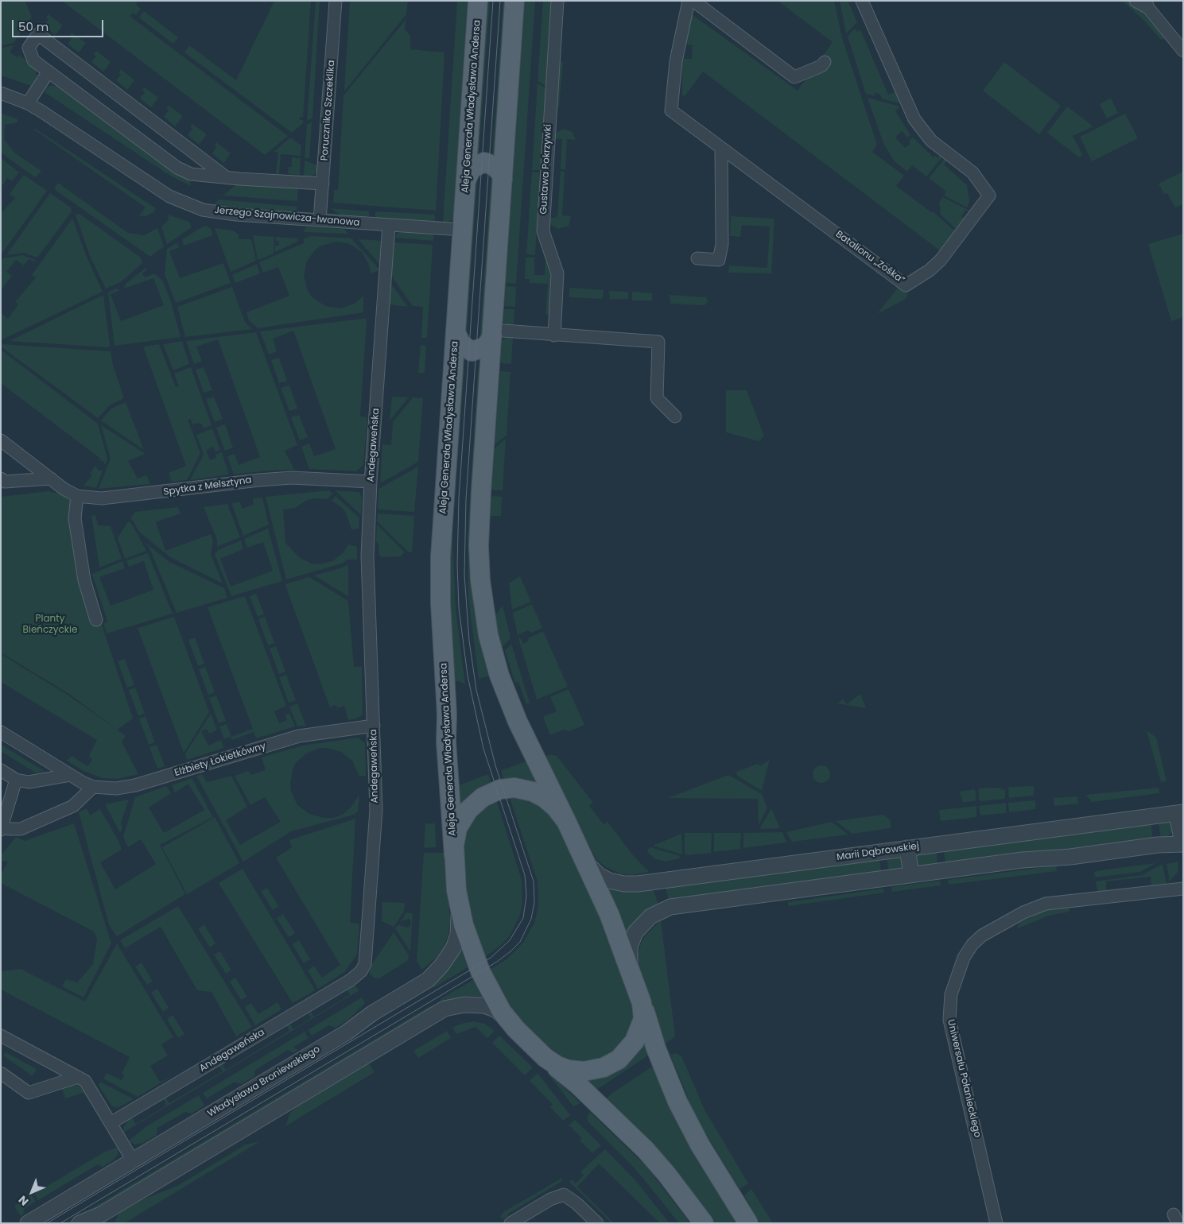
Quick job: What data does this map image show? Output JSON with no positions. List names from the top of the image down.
{
  "streets": {
    "main road": ["Aleja Generała Władysława Andersa"],
    "street": [
      "Porucznika Szczeklika",
      "Gustawa Pokrzywki",
      "Jerzego Szajnowicza-Iwanowa",
      "Batalionu „Zośka”",
      "Andegaweńska",
      "Spytka z Melsztyna",
      "Elżbiety Łokietkówny",
      "Marii Dąbrowskiej",
      "Uniwersału Połanieckiego",
      "Władysława Broniewskiego"
    ]
  },
  "crossings": [
    ["Aleja Generała Władysława Andersa", "Jerzego Szajnowicza-Iwanowa"],
    ["Porucznika Szczeklika", "Jerzego Szajnowicza-Iwanowa"],
    ["Jerzego Szajnowicza-Iwanowa", "Andegaweńska"],
    ["Andegaweńska", "Spytka z Melsztyna"],
    ["Andegaweńska", "Elżbiety Łokietkówny"]
  ],
  "parks": ["Planty Bieńczyckie"],
  "scale_bar": "50 m",
  "north": "bottom left"
}
